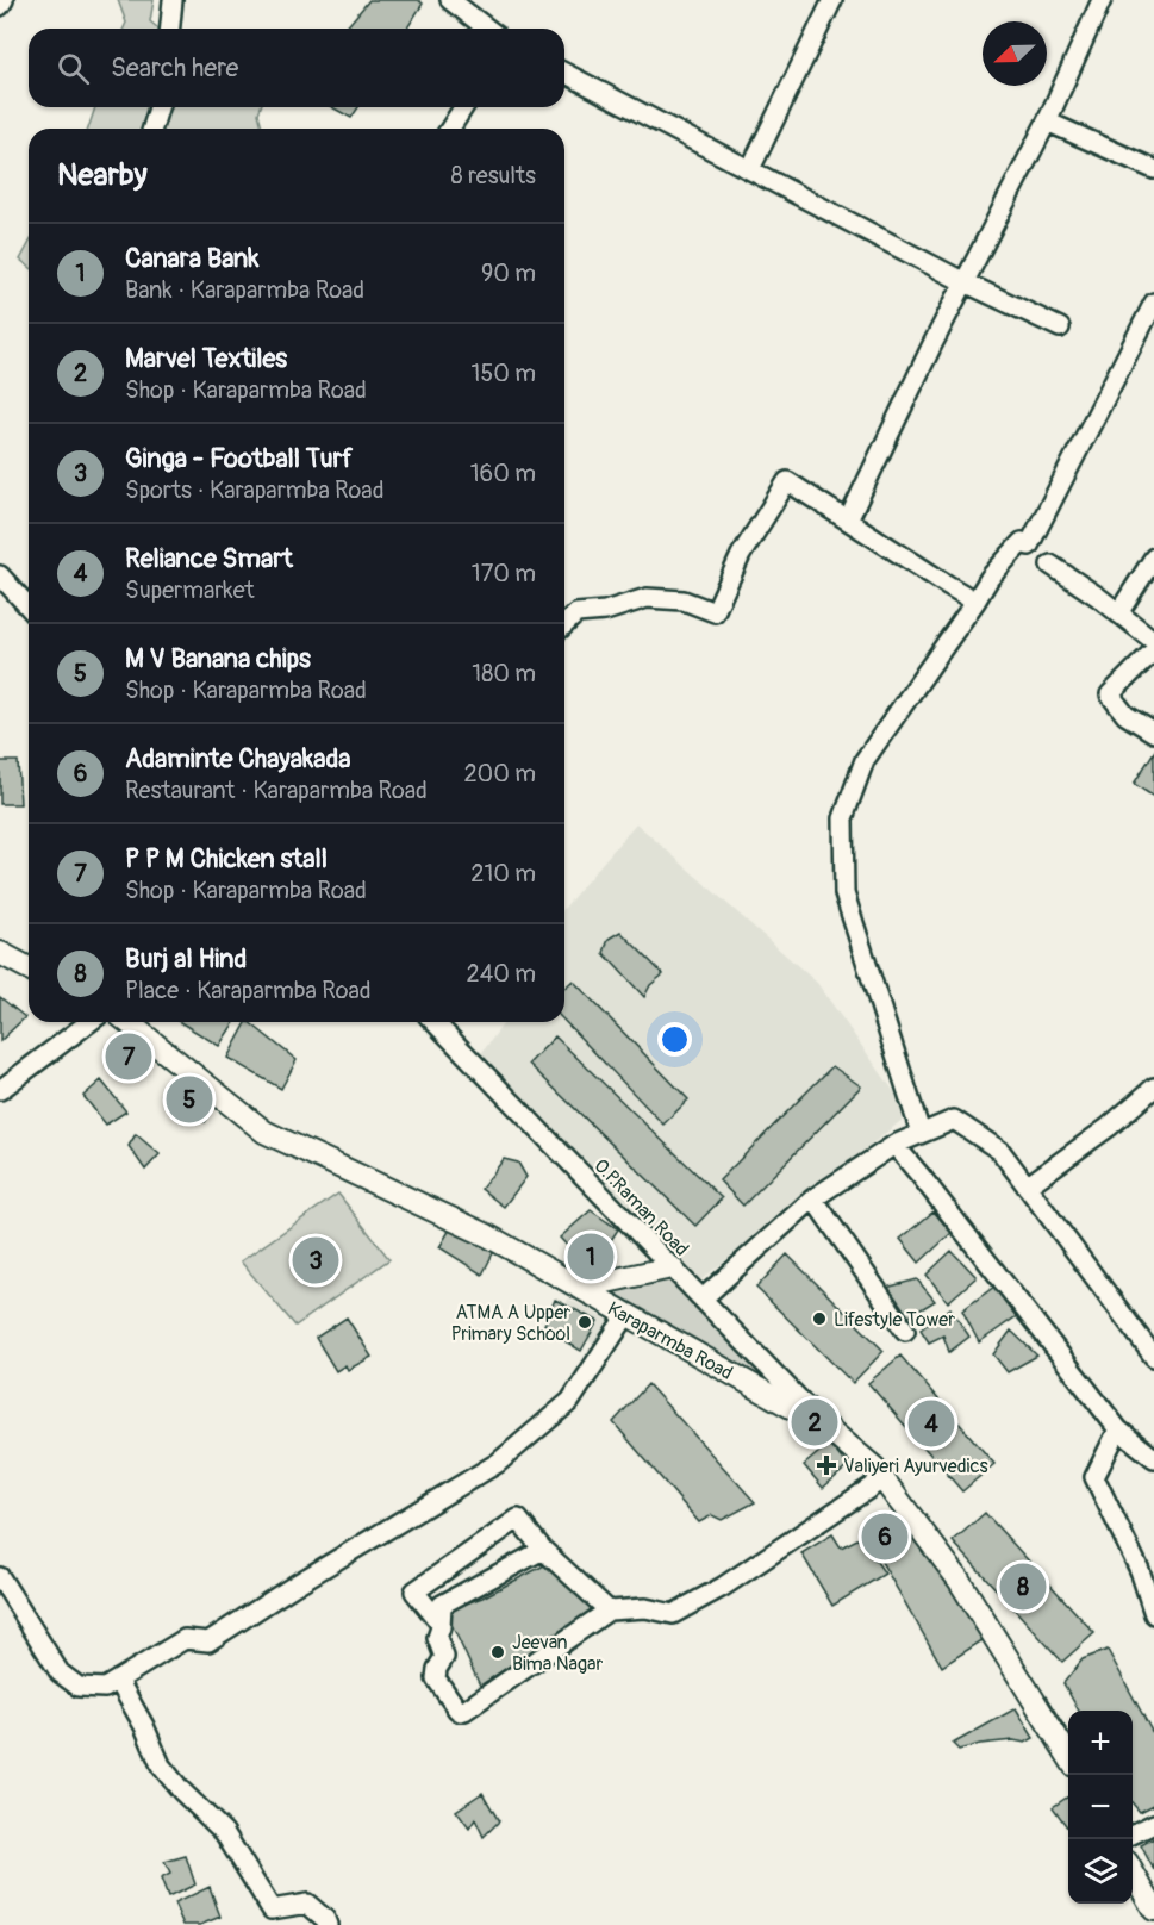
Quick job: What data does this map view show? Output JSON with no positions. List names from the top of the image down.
{
  "streets": {
    "main road": ["Karaparmba Road"],
    "street": ["O.P.Raman Road"]
  },
  "crossings": [
    ["O.P.Raman Road", "Karaparmba Road"]
  ],
  "places": {
    "other": ["Lifestyle Tower", "ATMA A Upper Primary School", "Jeevan Bima Nagar"],
    "health": ["Valiyeri Ayurvedics"]
  },
  "north": "bottom left",
  "page": {
    "search": "Search here",
    "heading": ["Nearby", "8 results"],
    "list": [
      {
        "mark": "1",
        "name": "Canara Bank",
        "note": "Bank · Karaparmba Road",
        "value": "90 m"
      },
      {
        "mark": "2",
        "name": "Marvel Textiles",
        "note": "Shop · Karaparmba Road",
        "value": "150 m"
      },
      {
        "mark": "3",
        "name": "Ginga - Football Turf",
        "note": "Sports · Karaparmba Road",
        "value": "160 m"
      },
      {
        "mark": "4",
        "name": "Reliance Smart",
        "note": "Supermarket",
        "value": "170 m"
      },
      {
        "mark": "5",
        "name": "M V Banana chips",
        "note": "Shop · Karaparmba Road",
        "value": "180 m"
      },
      {
        "mark": "6",
        "name": "Adaminte Chayakada",
        "note": "Restaurant · Karaparmba Road",
        "value": "200 m"
      },
      {
        "mark": "7",
        "name": "P P M Chicken stall",
        "note": "Shop · Karaparmba Road",
        "value": "210 m"
      },
      {
        "mark": "8",
        "name": "Burj al Hind",
        "note": "Place · Karaparmba Road",
        "value": "240 m"
      }
    ],
    "pins": [
      "7",
      "5",
      "1",
      "3",
      "2",
      "4",
      "6",
      "8"
    ],
    "map_buttons": ["+", "−"]
  }
}
